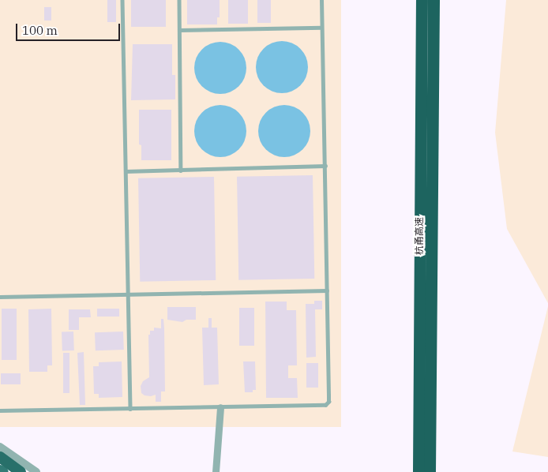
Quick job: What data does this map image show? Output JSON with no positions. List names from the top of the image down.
{
  "streets": {
    "highway": ["杭甬高速"]
  },
  "scale_bar": "100 m"
}
